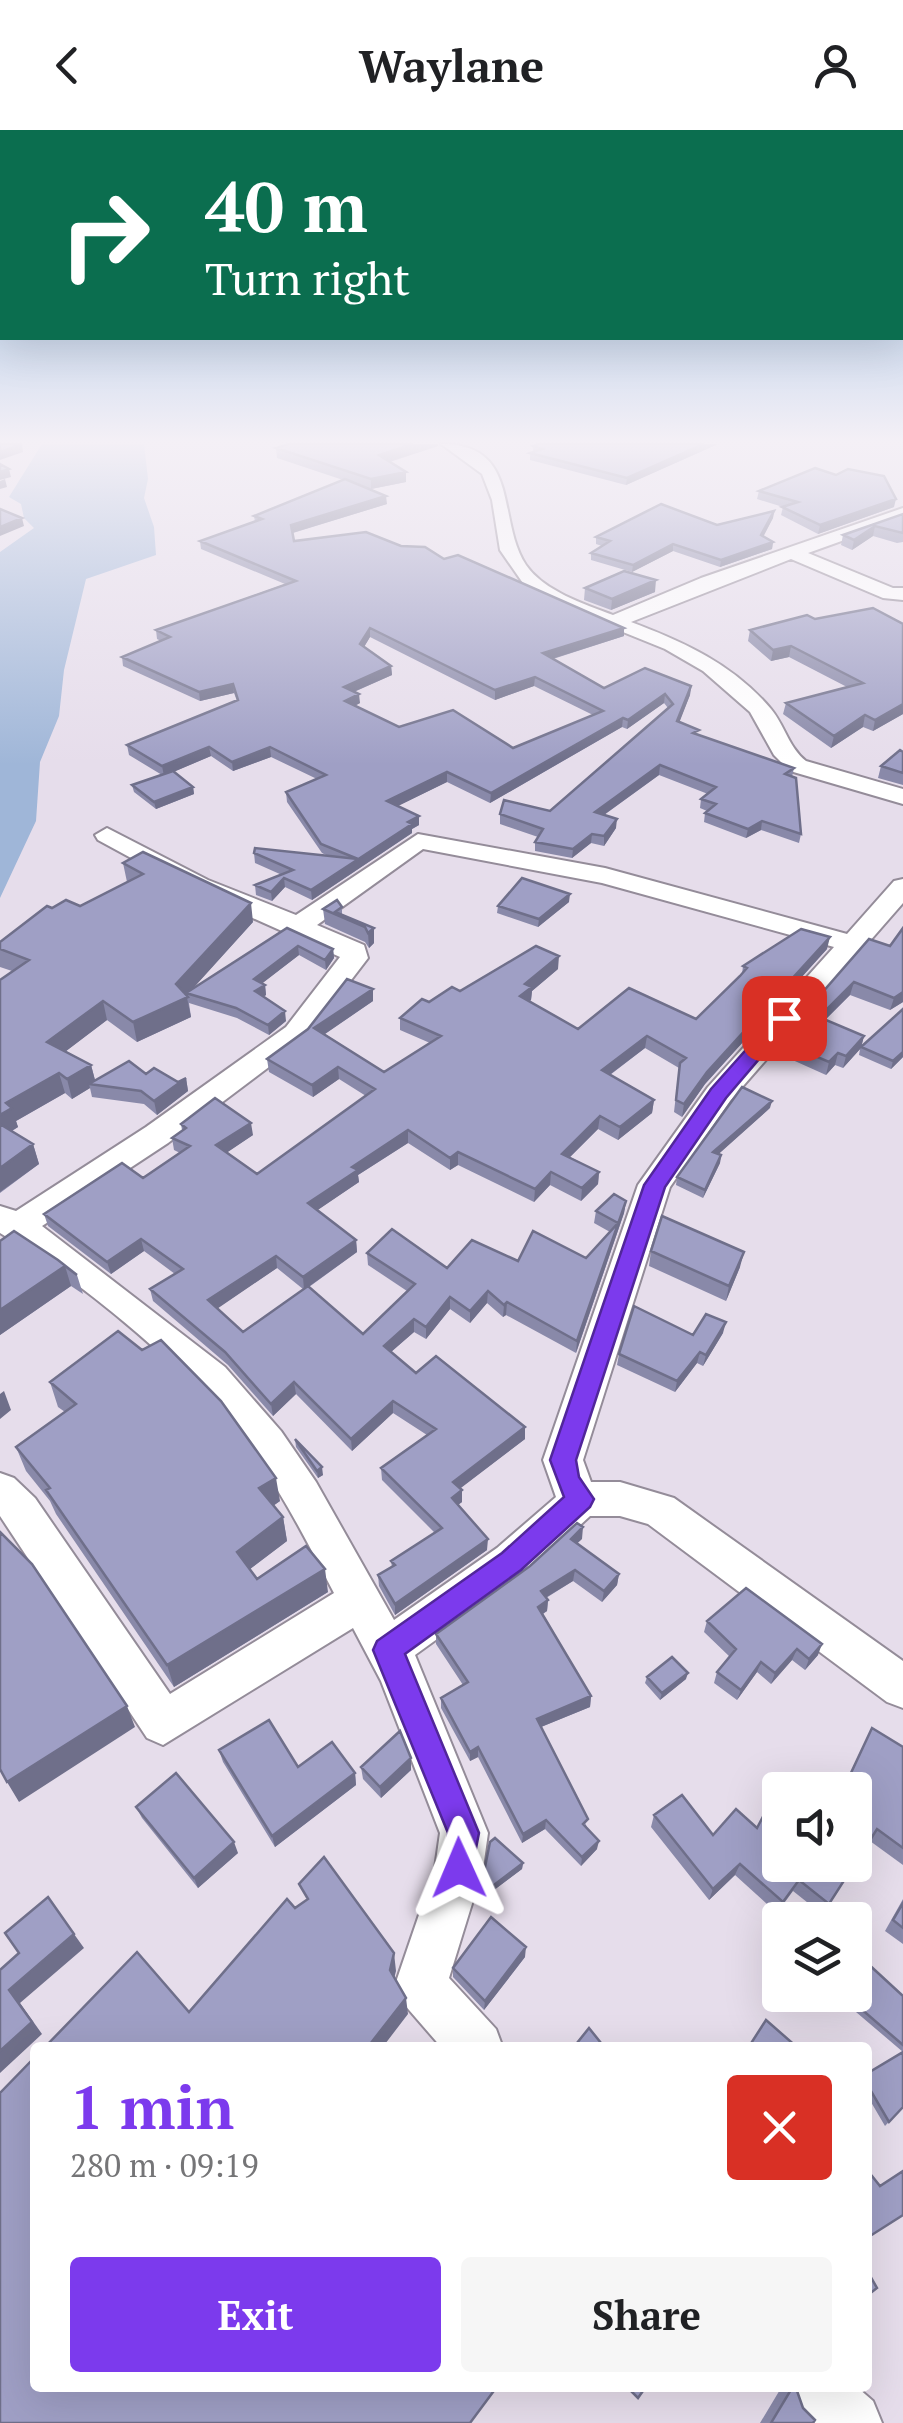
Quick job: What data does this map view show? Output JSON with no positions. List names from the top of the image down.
{
  "page": {
    "header": "Waylane",
    "turn": ["40 m", "Turn right"],
    "heading": ["1 min", "280 m · 09:19"],
    "buttons": ["Exit", "Share"]
  }
}
